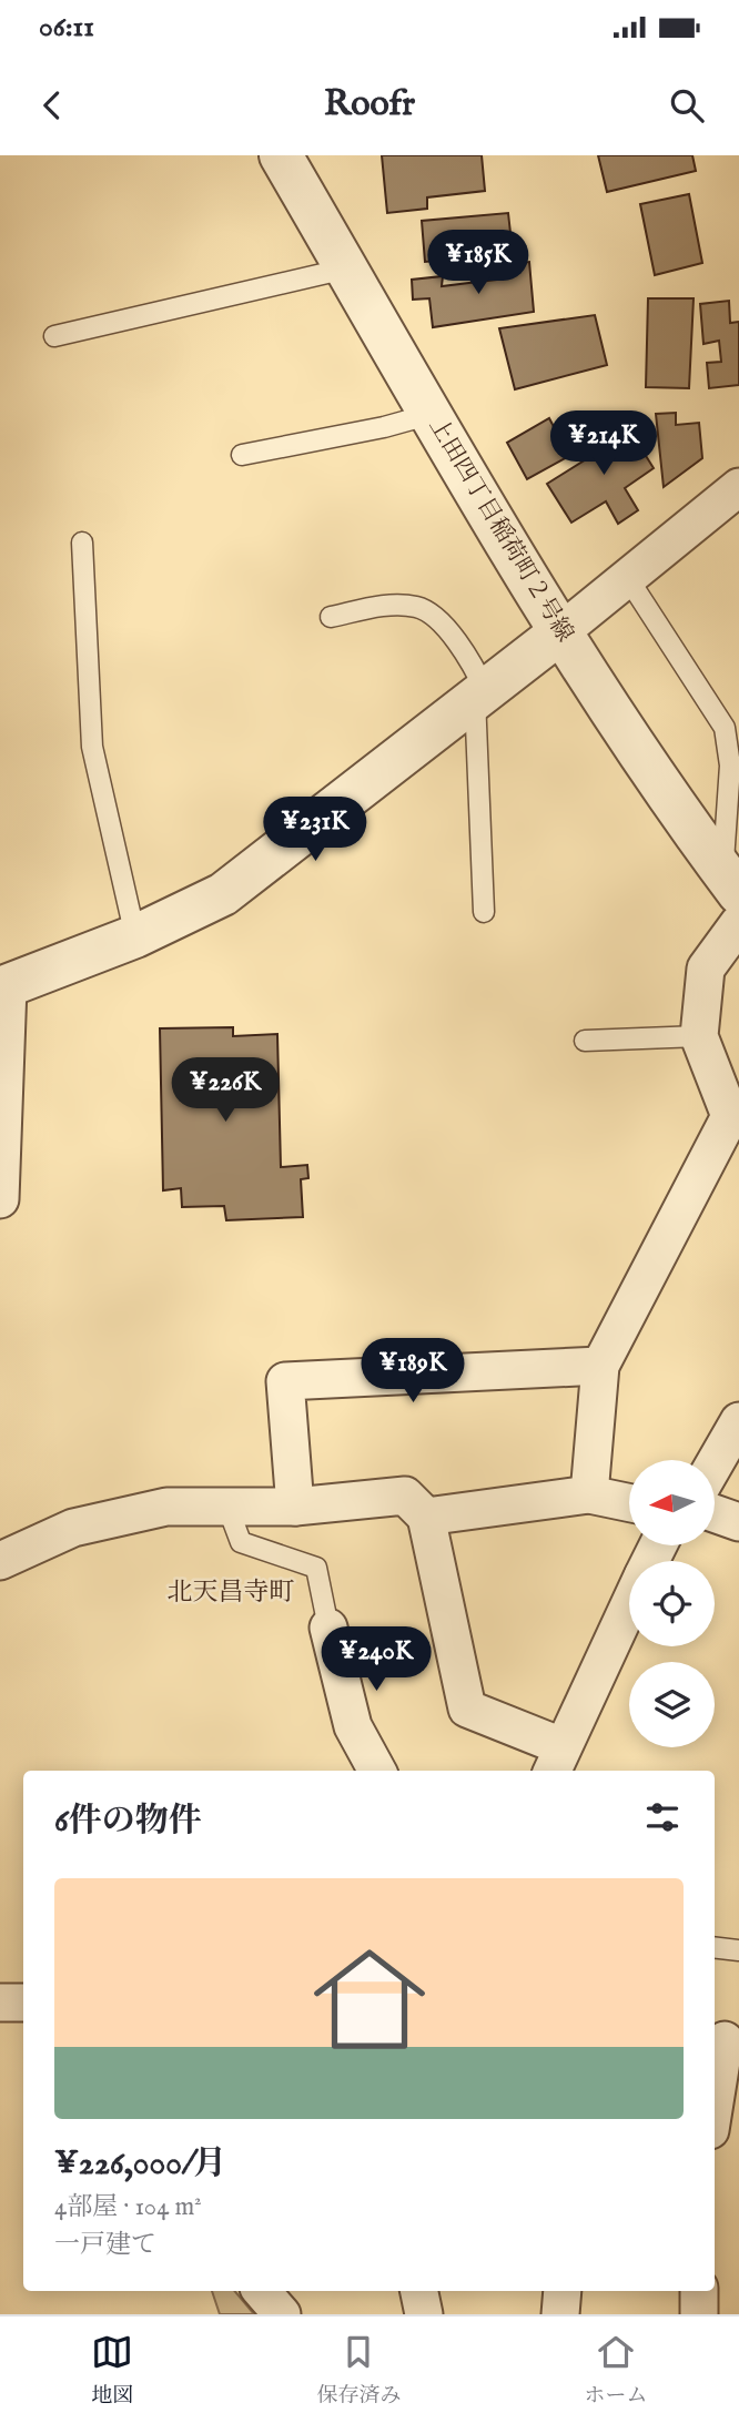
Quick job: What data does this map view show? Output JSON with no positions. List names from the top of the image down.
{
  "streets": {
    "street": ["上田四丁目稲荷町２号線"]
  },
  "districts": ["北天昌寺町"],
  "north": "left",
  "page": {
    "status": "06:11",
    "header": "Roofr",
    "price": [
      "¥185K",
      "¥214K",
      "¥231K",
      "¥226K",
      "¥189K",
      "¥240K"
    ],
    "heading": "6件の物件",
    "list": [
      {
        "name": "¥226,000/月",
        "note": "4部屋 · 104 m² · 一戸建て"
      }
    ],
    "tabs": ["地図", "保存済み", "ホーム"]
  }
}
